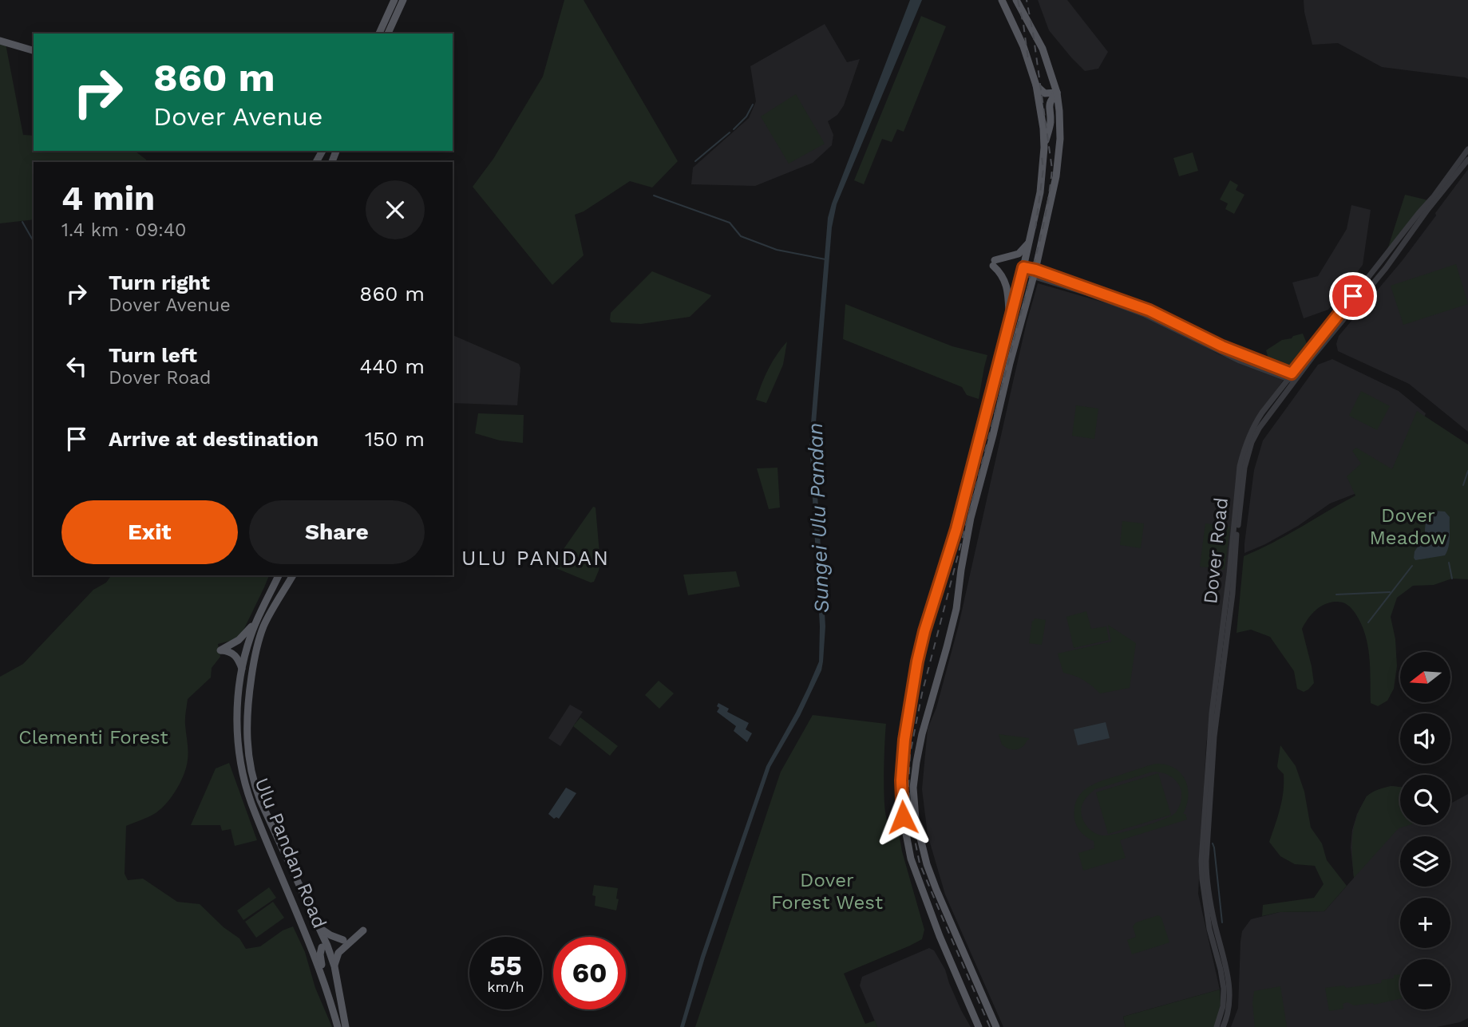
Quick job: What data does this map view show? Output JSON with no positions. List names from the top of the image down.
{
  "streets": {
    "main road": ["Ulu Pandan Road"],
    "street": ["Dover Road"]
  },
  "districts": ["ULU PANDAN"],
  "water": ["Sungei Ulu Pandan"],
  "parks": ["Dover Meadow", "Clementi Forest", "Dover Forest West"],
  "north": "left",
  "page": {
    "turn": ["860 m", "Dover Avenue"],
    "heading": ["4 min", "1.4 km · 09:40"],
    "list": [
      {
        "name": "Turn right",
        "note": "Dover Avenue",
        "value": "860 m"
      },
      {
        "name": "Turn left",
        "note": "Dover Road",
        "value": "440 m"
      },
      {
        "name": "Arrive at destination",
        "value": "150 m"
      }
    ],
    "buttons": ["Exit", "Share"],
    "map_buttons": ["+", "−"],
    "speed": "55 km/h",
    "limit": "60"
  }
}
